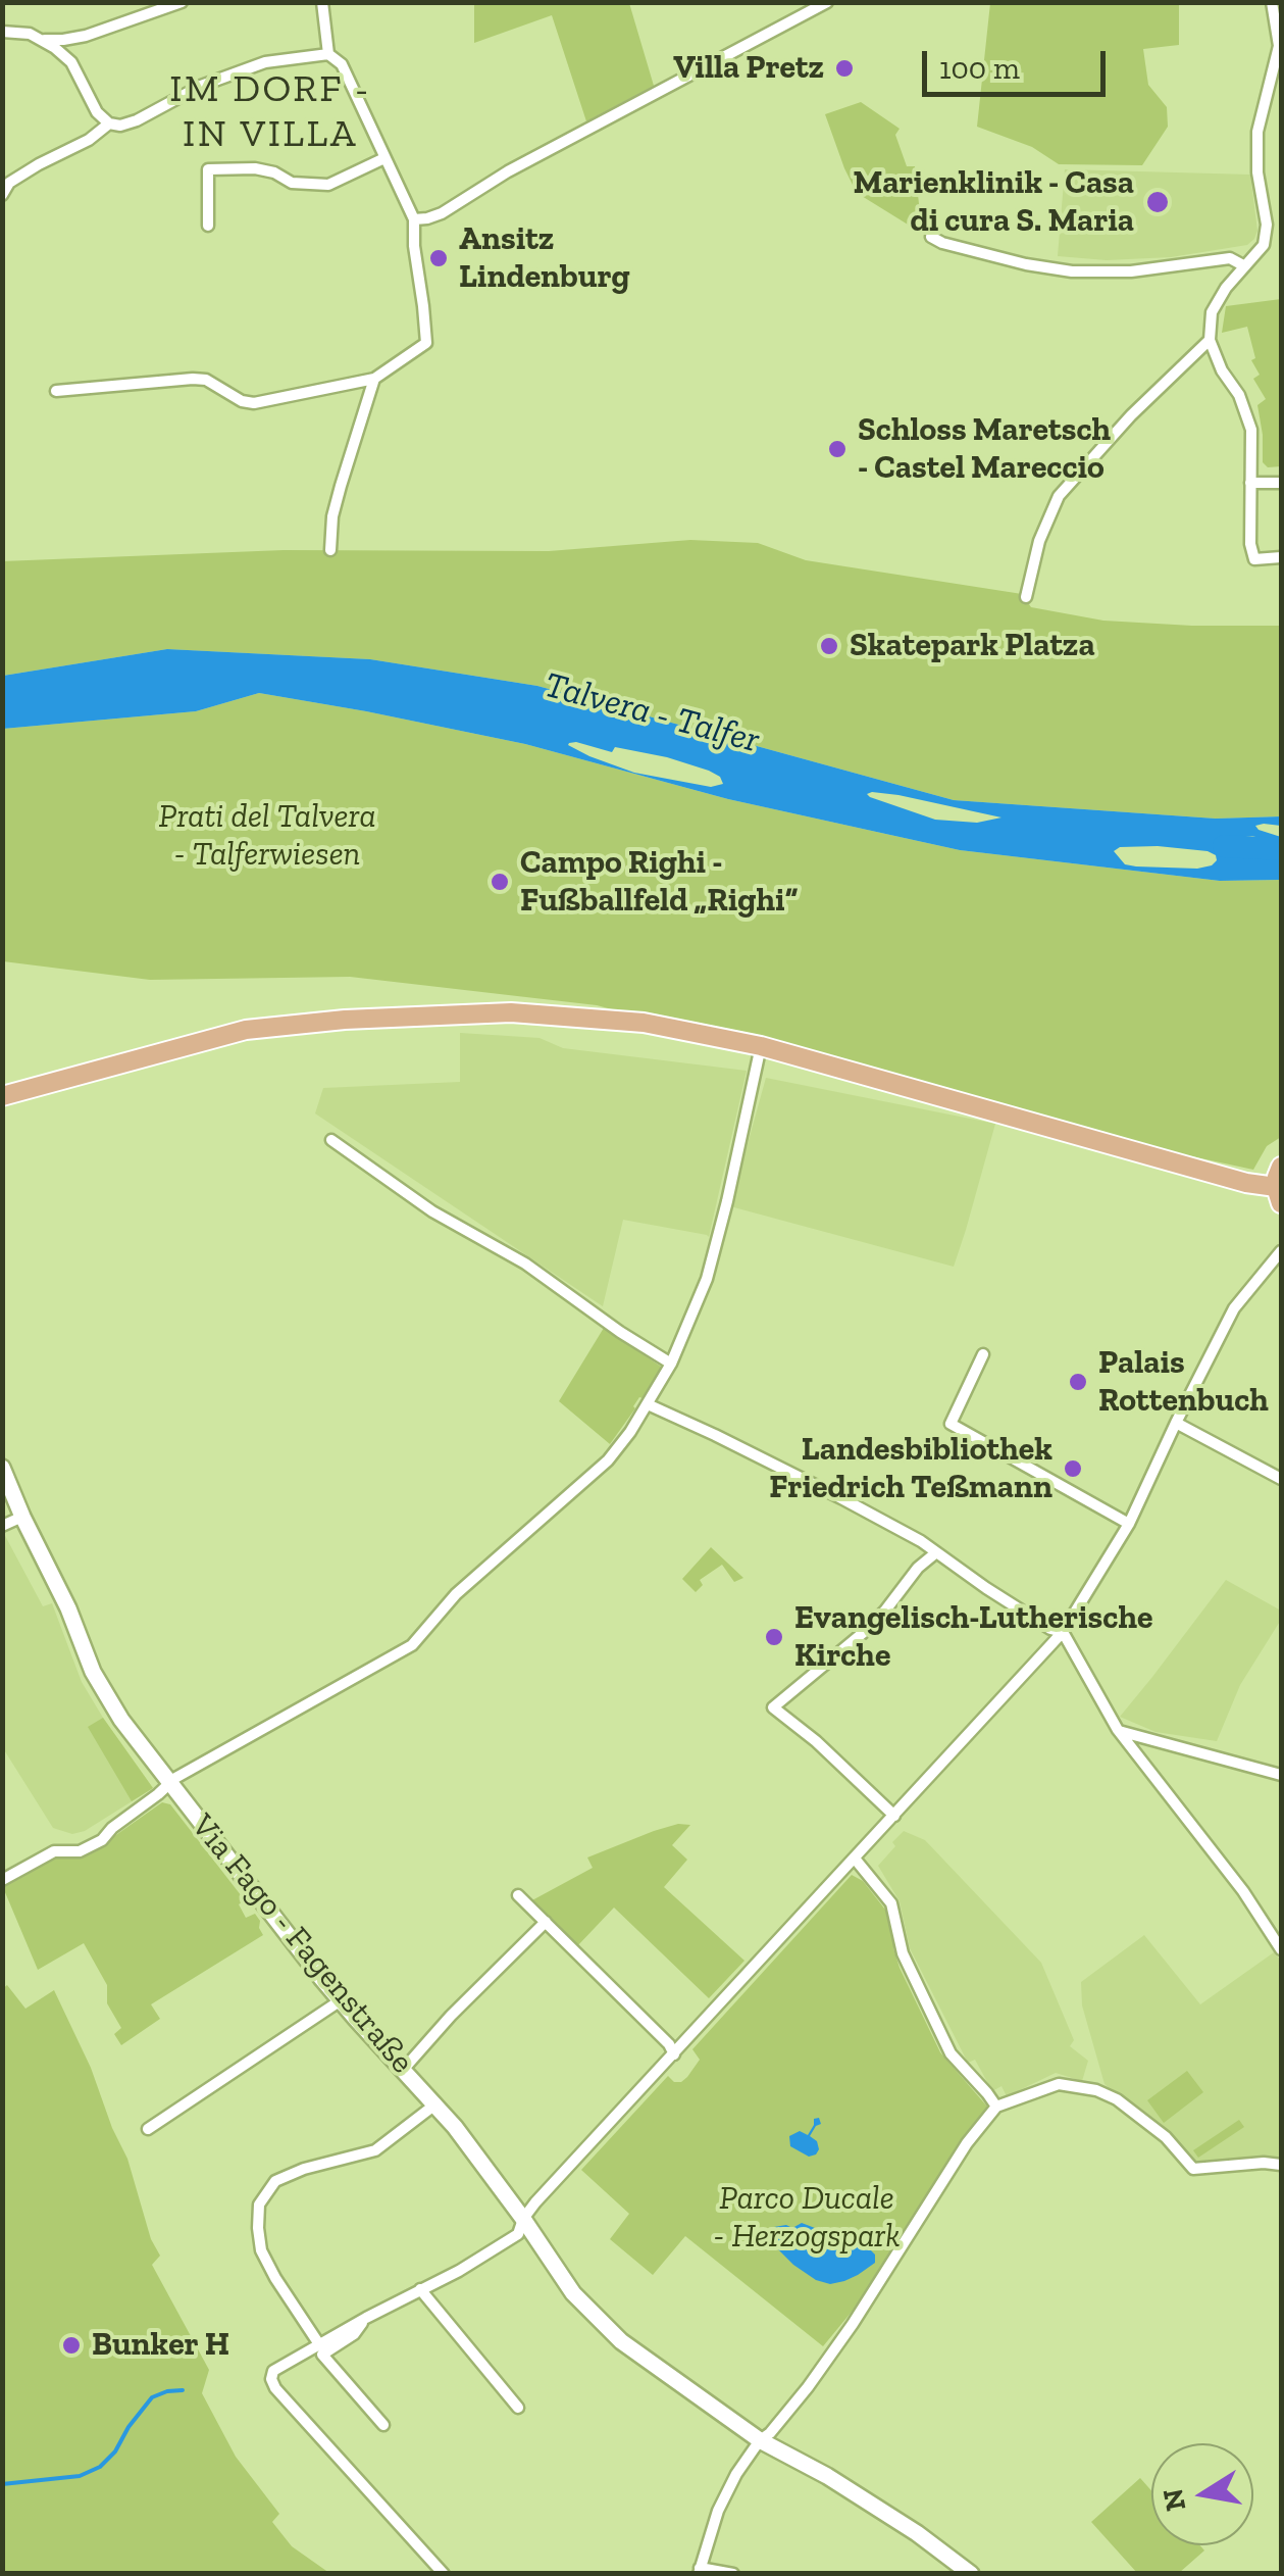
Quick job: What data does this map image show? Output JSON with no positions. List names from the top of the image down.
{
  "streets": {
    "street": ["Via Fago - Fagenstraße"]
  },
  "districts": ["IM DORF - IN VILLA"],
  "water": ["Talvera - Talfer"],
  "parks": ["Prati del Talvera - Talferwiesen", "Parco Ducale - Herzogspark"],
  "places": [
    "Villa Pretz",
    "Marienklinik - Casa di cura S. Maria",
    "Ansitz Lindenburg",
    "Schloss Maretsch - Castel Mareccio",
    "Skatepark Platza",
    "Campo Righi - Fußballfeld „Righi“",
    "Palais Rottenbuch",
    "Landesbibliothek Friedrich Teßmann",
    "Evangelisch-Lutherische Kirche",
    "Bunker H"
  ],
  "scale_bar": "100 m",
  "north": "left"
}
